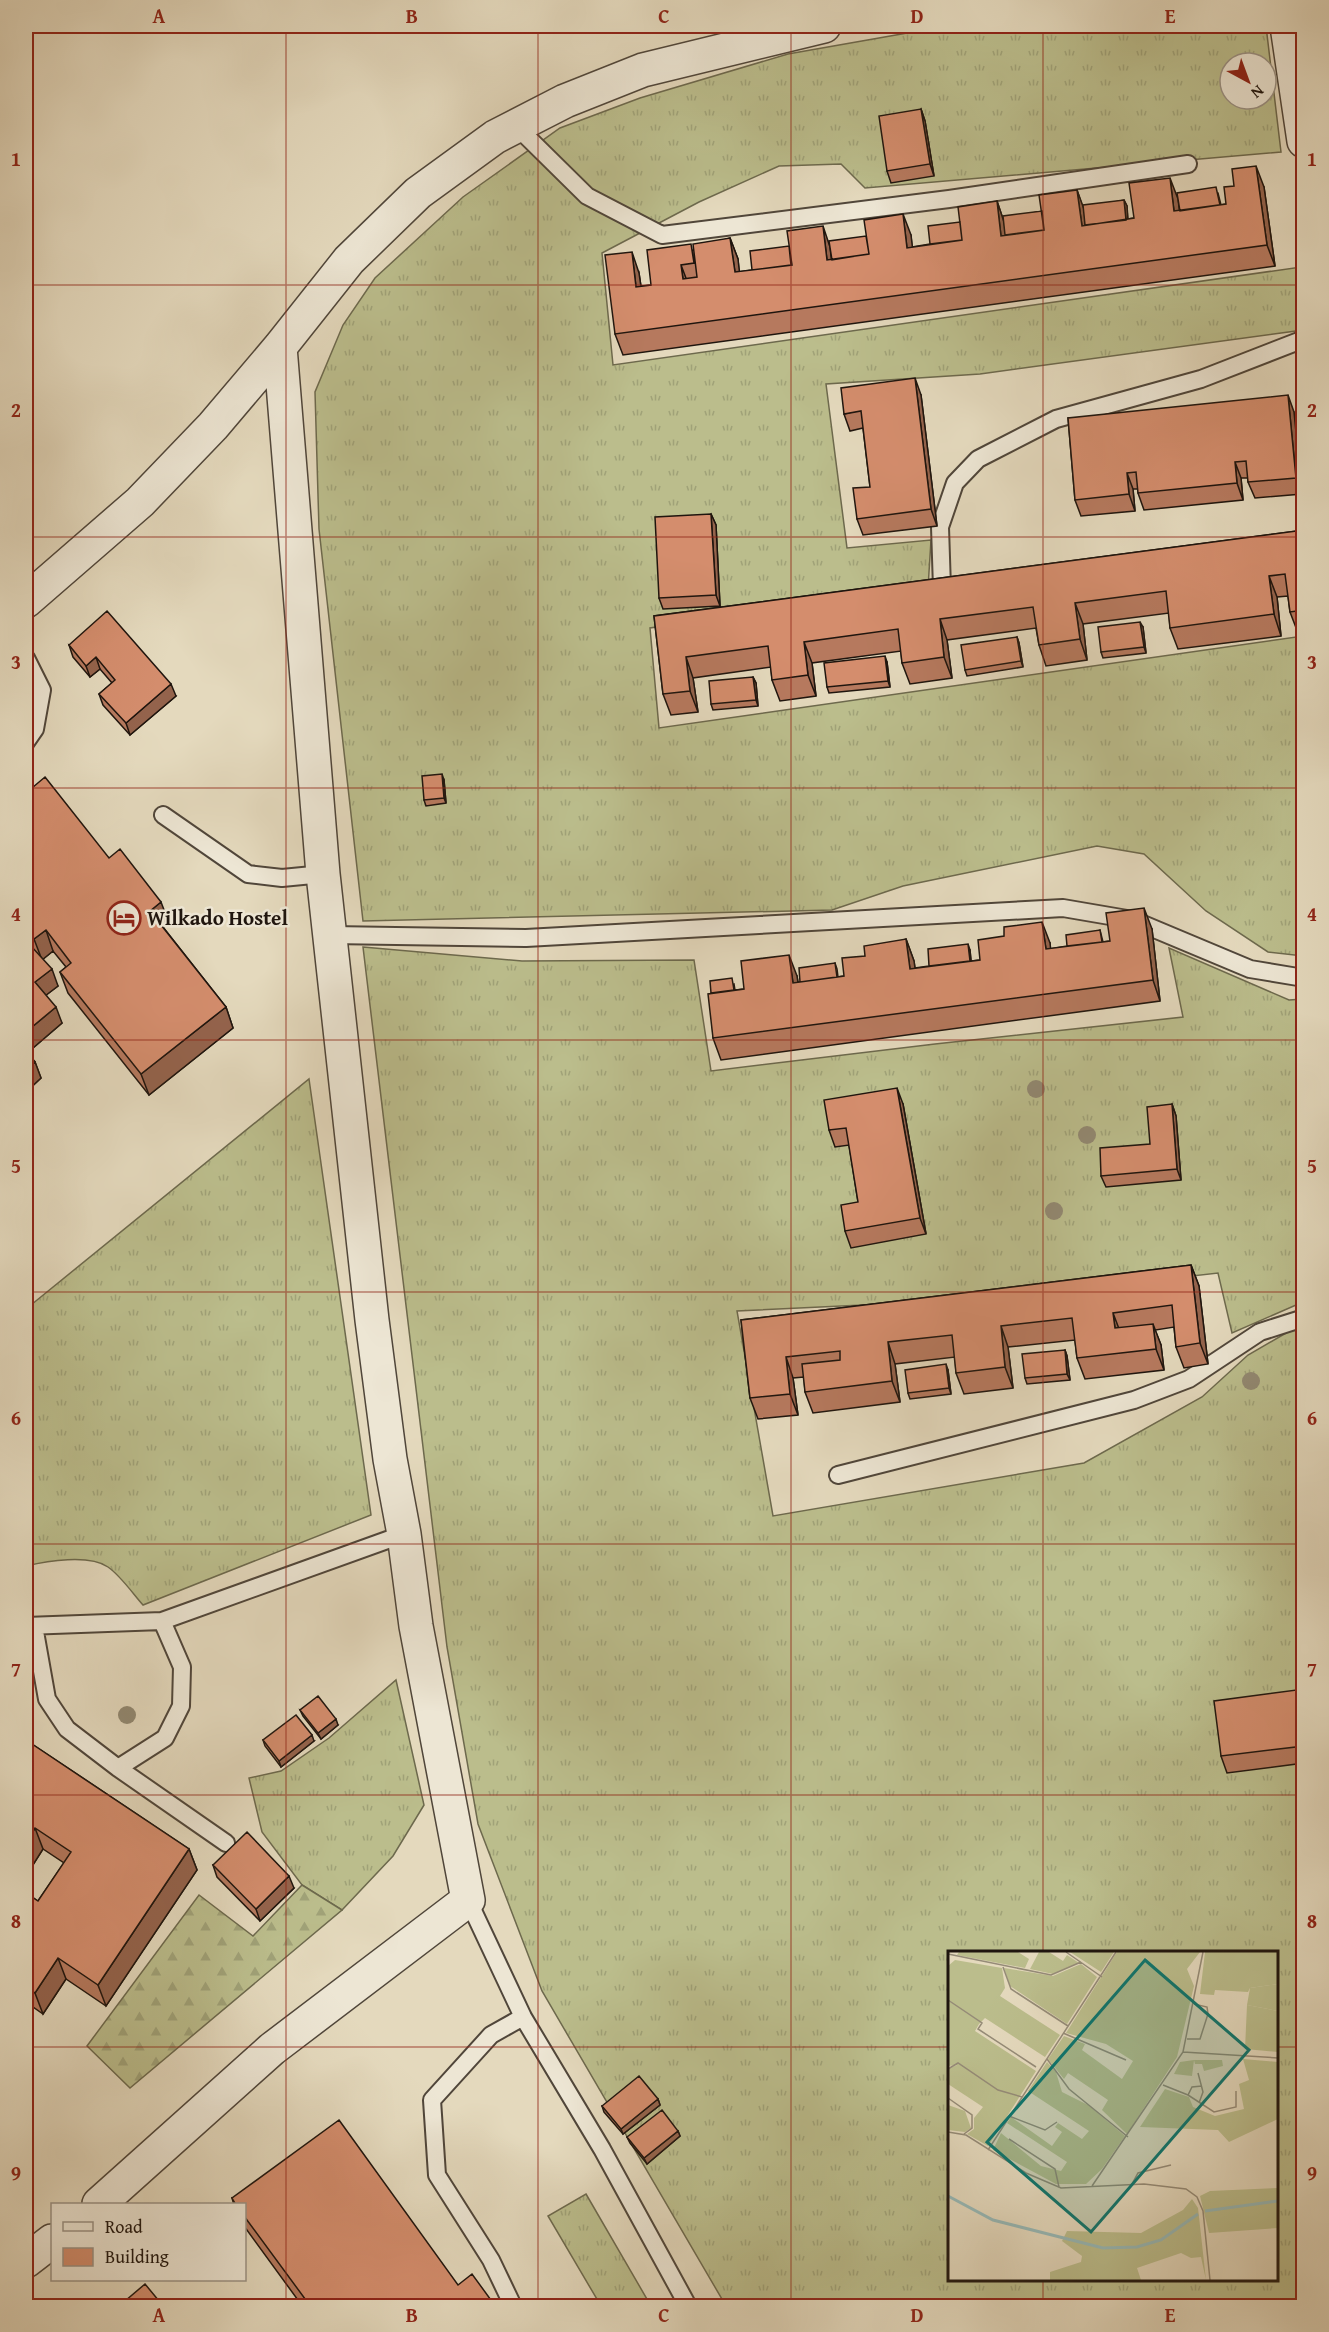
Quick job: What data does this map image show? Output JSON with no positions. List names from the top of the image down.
{
  "places": {
    "hotel": ["Wilkado Hostel"]
  },
  "legend": ["Road", "Building"],
  "north": "bottom right",
  "grid": {
    "columns": [
      "A",
      "B",
      "C",
      "D",
      "E"
    ],
    "rows": [
      "1",
      "2",
      "3",
      "4",
      "5",
      "6",
      "7",
      "8",
      "9"
    ]
  }
}
